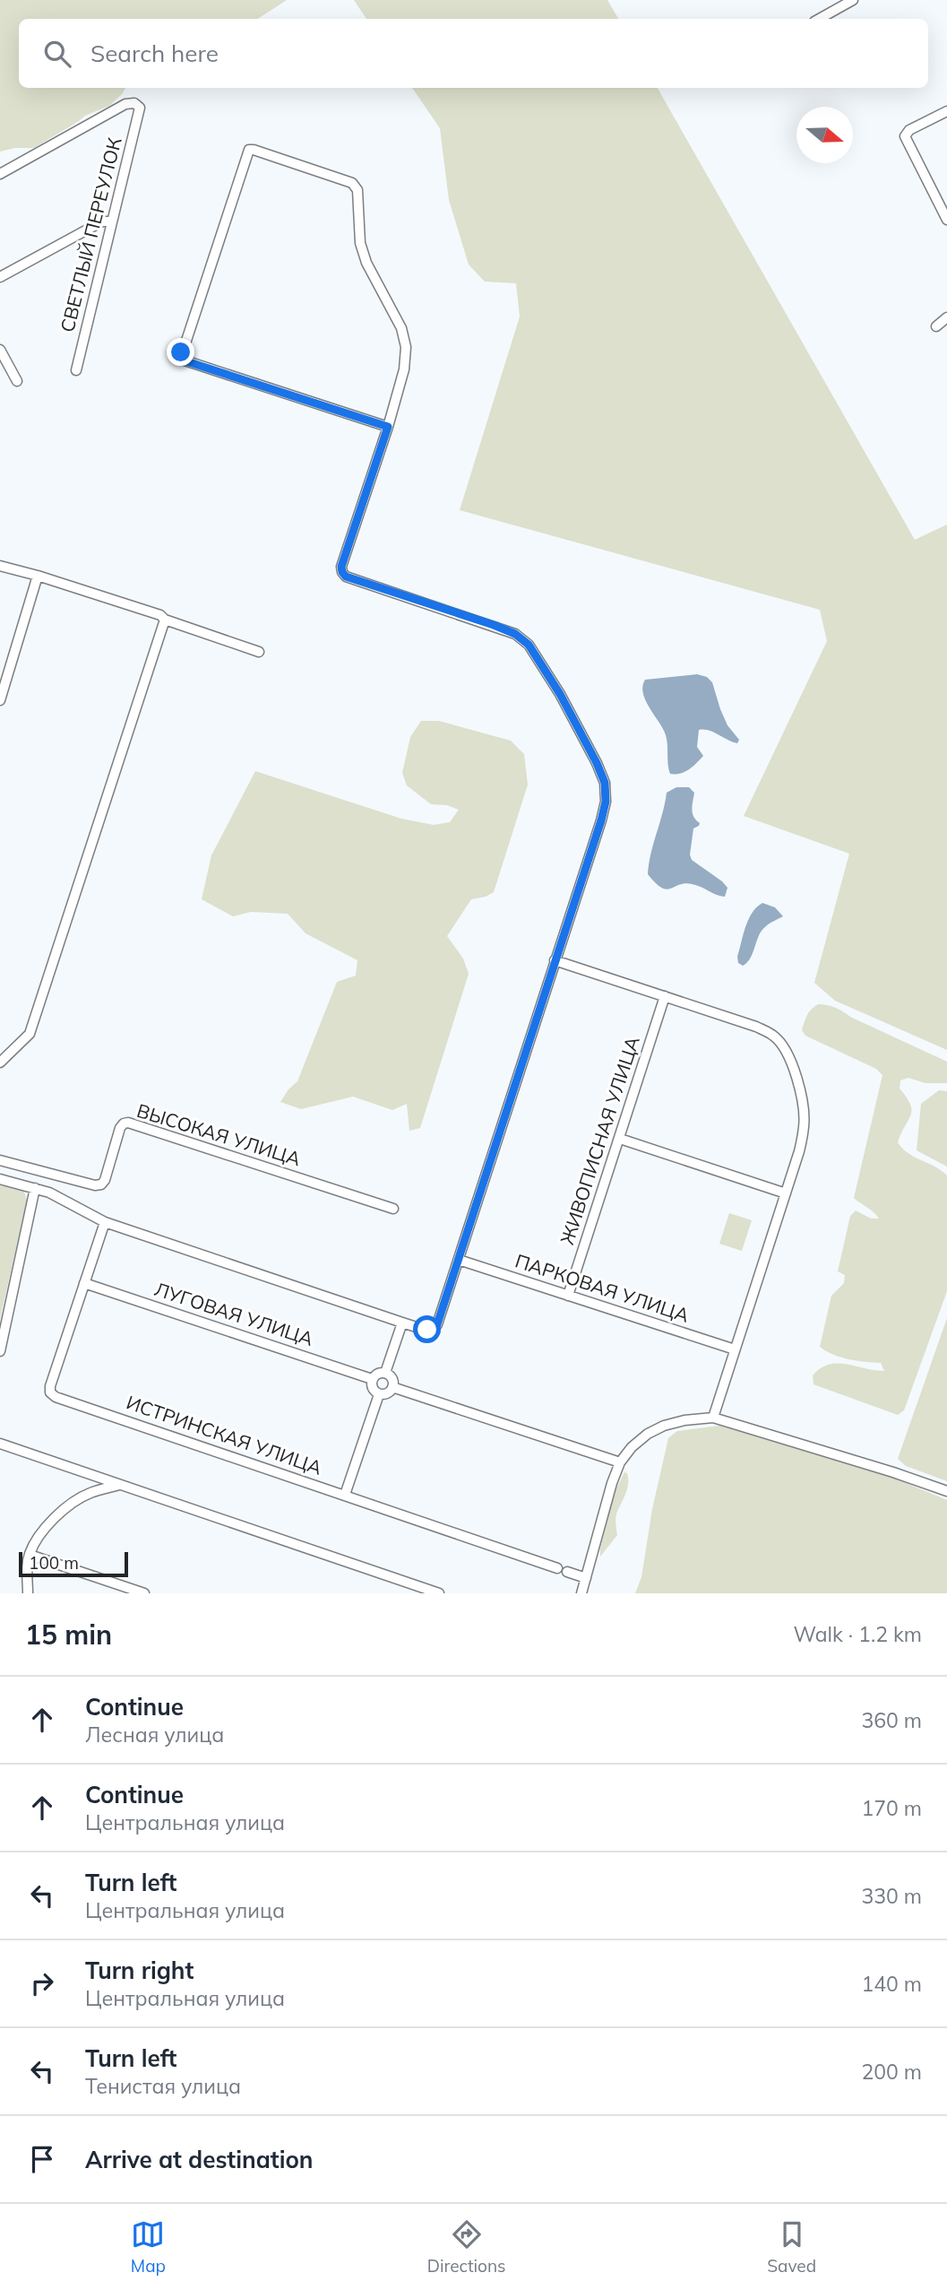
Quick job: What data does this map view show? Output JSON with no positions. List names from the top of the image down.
{
  "streets": {
    "street": [
      "СВЕТЛЫЙ ПЕРЕУЛОК",
      "ВЫСОКАЯ УЛИЦА",
      "ЖИВОПИСНАЯ УЛИЦА",
      "ПАРКОВАЯ УЛИЦА",
      "ЛУГОВАЯ УЛИЦА",
      "ИСТРИНСКАЯ УЛИЦА"
    ]
  },
  "crossings": [
    ["ЖИВОПИСНАЯ УЛИЦА", "ПАРКОВАЯ УЛИЦА"],
    ["ЛУГОВАЯ УЛИЦА", "ИСТРИНСКАЯ УЛИЦА"]
  ],
  "scale_bar": "100 m",
  "north": "right",
  "page": {
    "search": "Search here",
    "scale": "100 m",
    "heading": ["15 min", "Walk · 1.2 km"],
    "list": [
      ["Continue", "Лесная улица", "360 m"],
      ["Continue", "Центральная улица", "170 m"],
      ["Turn left", "Центральная улица", "330 m"],
      ["Turn right", "Центральная улица", "140 m"],
      ["Turn left", "Тенистая улица", "200 m"],
      "Arrive at destination"
    ],
    "nav": ["Map", "Directions", "Saved"]
  }
}
